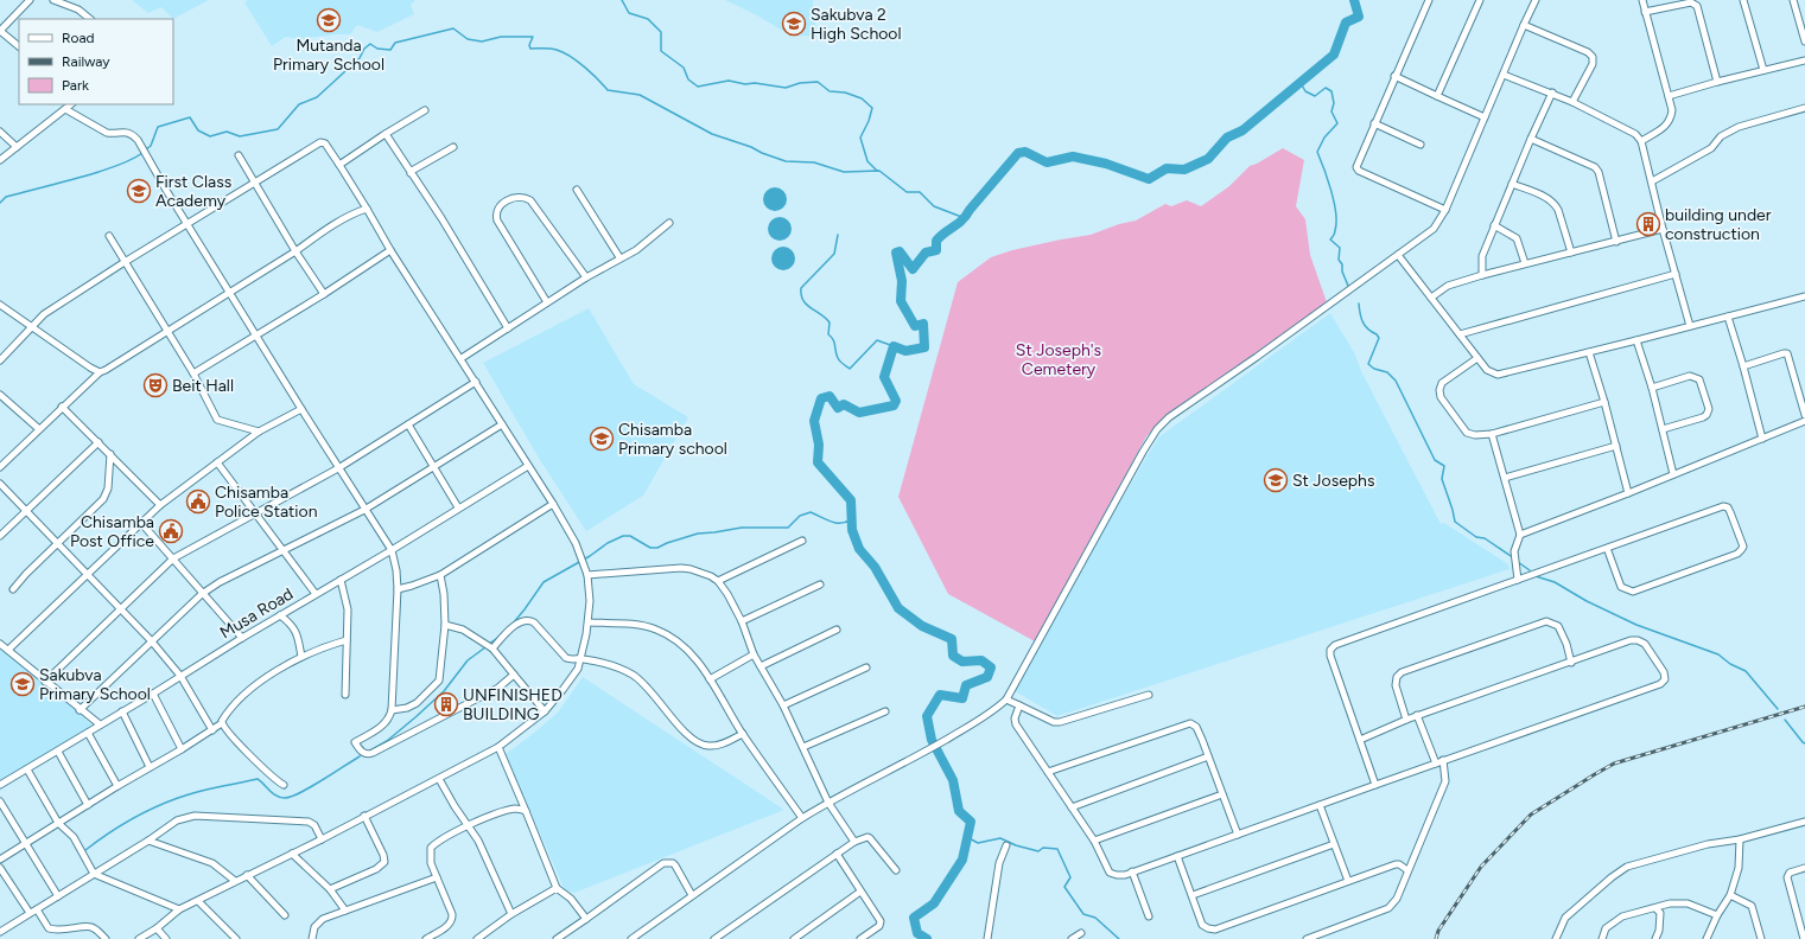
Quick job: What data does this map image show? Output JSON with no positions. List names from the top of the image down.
{
  "streets": {
    "street": ["Musa Road"]
  },
  "parks": ["St Joseph's Cemetery"],
  "places": {
    "school or university": [
      "Mutanda Primary School",
      "Sakubva 2 High School",
      "First Class Academy",
      "Chisamba Primary school",
      "St Josephs",
      "Sakubva Primary School"
    ],
    "building": ["building under construction", "UNFINISHED BUILDING"],
    "theatre": ["Beit Hall"],
    "public building": ["Chisamba Police Station", "Chisamba Post Office"]
  },
  "legend": ["Road", "Railway", "Park"]
}
